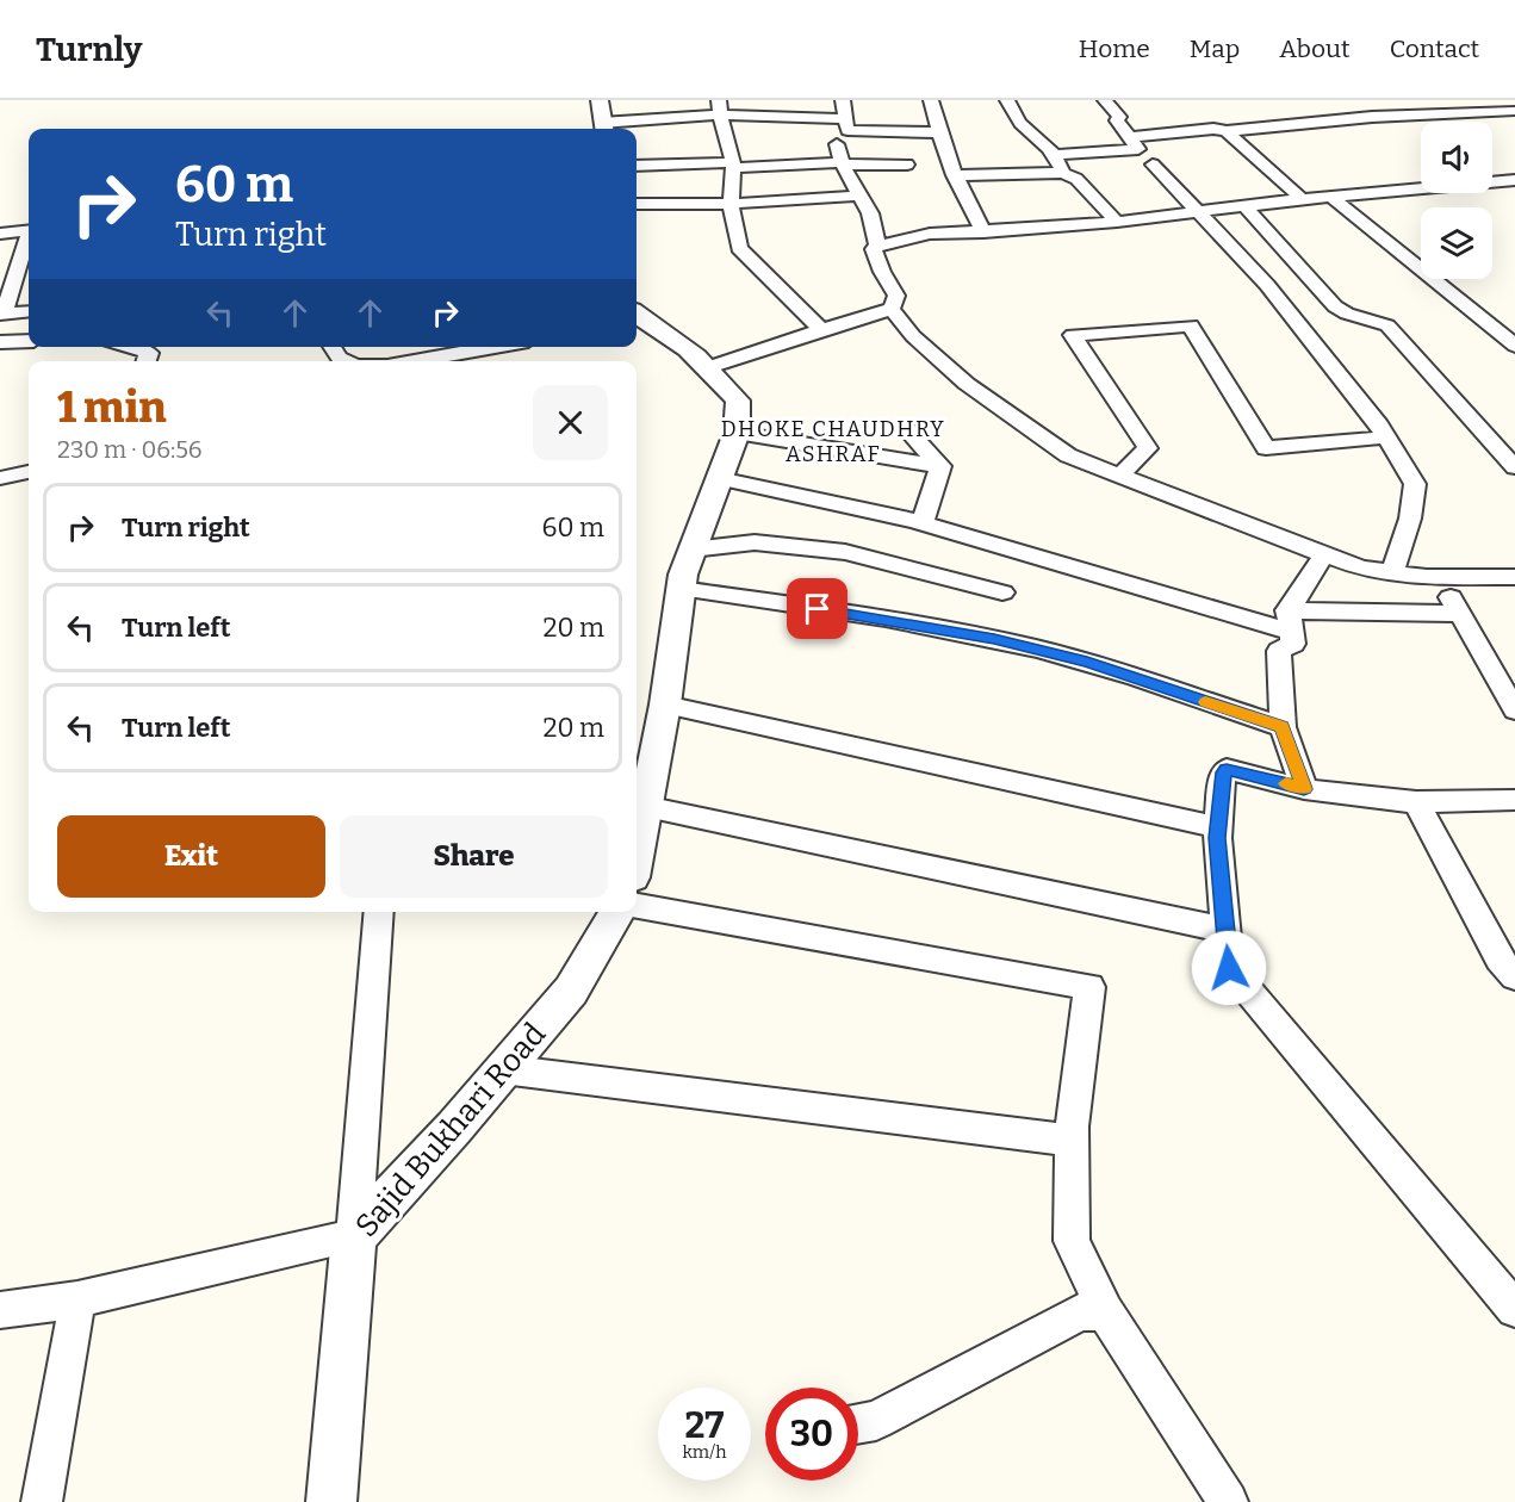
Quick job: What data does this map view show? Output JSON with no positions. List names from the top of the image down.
{
  "streets": {
    "street": ["Sajid Bukhari Road"]
  },
  "districts": ["DHOKE CHAUDHRY ASHRAF"],
  "page": {
    "header": "Turnly",
    "nav": [
      "Home",
      "Map",
      "About",
      "Contact"
    ],
    "turn": ["60 m", "Turn right"],
    "heading": ["1 min", "230 m · 06:56"],
    "list": [
      {
        "name": "Turn right",
        "value": "60 m"
      },
      {
        "name": "Turn left",
        "value": "20 m"
      },
      {
        "name": "Turn left",
        "value": "20 m"
      }
    ],
    "buttons": ["Exit", "Share"],
    "speed": "27 km/h",
    "limit": "30"
  }
}
